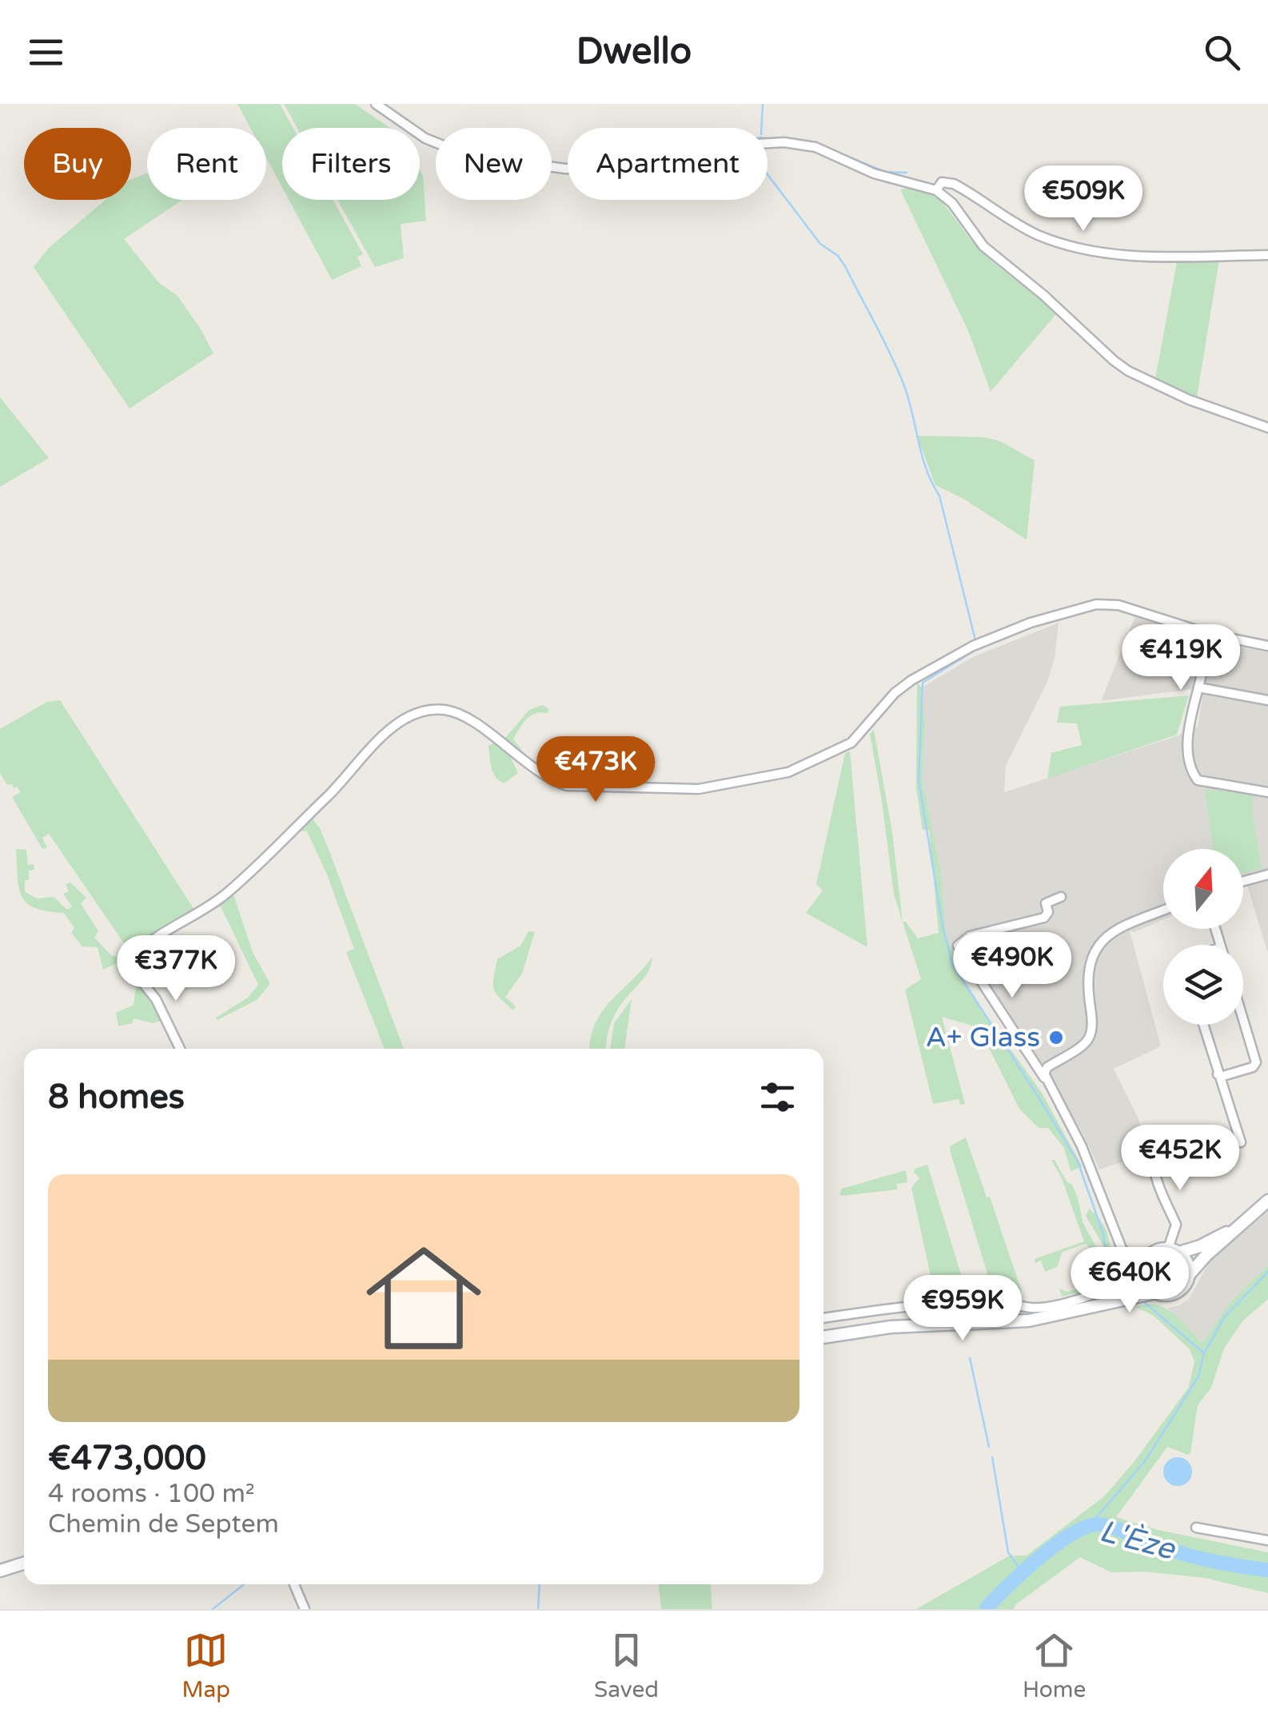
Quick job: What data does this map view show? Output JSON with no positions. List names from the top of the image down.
{
  "water": ["L'Èze"],
  "places": ["A+ Glass"],
  "north": "top",
  "page": {
    "header": "Dwello",
    "chip": [
      "Buy",
      "Rent",
      "Filters",
      "New",
      "Apartment"
    ],
    "price": [
      "€509K",
      "€419K",
      "€473K",
      "€490K",
      "€377K",
      "€452K",
      "€640K",
      "€959K"
    ],
    "heading": "8 homes",
    "list": [
      {
        "name": "€473,000",
        "note": "4 rooms · 100 m² · Chemin de Septem"
      }
    ],
    "tabs": ["Map", "Saved", "Home"]
  }
}
